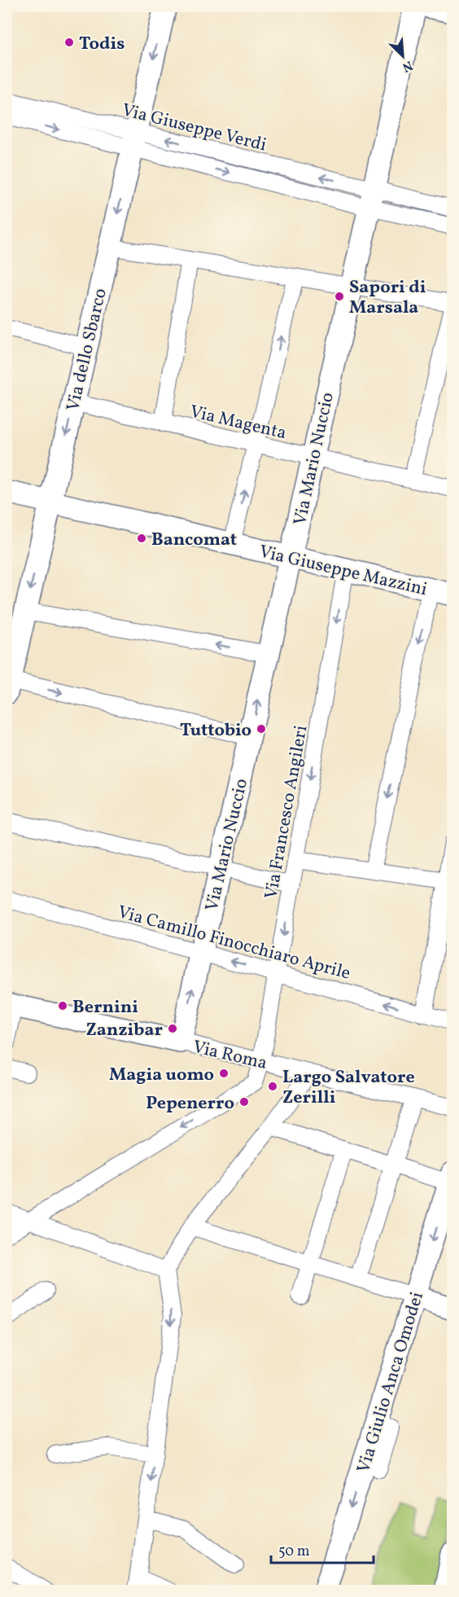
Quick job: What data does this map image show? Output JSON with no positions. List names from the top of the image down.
{
  "streets": {
    "street": [
      "Via Giuseppe Verdi",
      "Via dello Sbarco",
      "Via Magenta",
      "Via Mario Nuccio",
      "Via Giuseppe Mazzini",
      "Via Francesco Angileri",
      "Via Camillo Finocchiaro Aprile",
      "Via Roma",
      "Via Giulio Anca Omodei"
    ]
  },
  "crossings": [
    ["Via Giuseppe Verdi", "Via dello Sbarco"],
    ["Via Giuseppe Verdi", "Via Mario Nuccio"],
    ["Via dello Sbarco", "Via Magenta"],
    ["Via dello Sbarco", "Via Giuseppe Mazzini"],
    ["Via Magenta", "Via Mario Nuccio"],
    ["Via Mario Nuccio", "Via Giuseppe Mazzini"],
    ["Via Mario Nuccio", "Via Camillo Finocchiaro Aprile"],
    ["Via Mario Nuccio", "Via Roma"],
    ["Via Giuseppe Mazzini", "Via Francesco Angileri"],
    ["Via Francesco Angileri", "Via Camillo Finocchiaro Aprile"],
    ["Via Francesco Angileri", "Via Roma"]
  ],
  "one_way": ["Via dello Sbarco"],
  "places": [
    "Todis",
    "Sapori di Marsala",
    "Bancomat",
    "Tuttobio",
    "Bernini",
    "Zanzibar",
    "Magia uomo",
    "Largo Salvatore Zerilli",
    "Pepenerro"
  ],
  "scale_bar": "50 m",
  "north": "bottom right"
}
